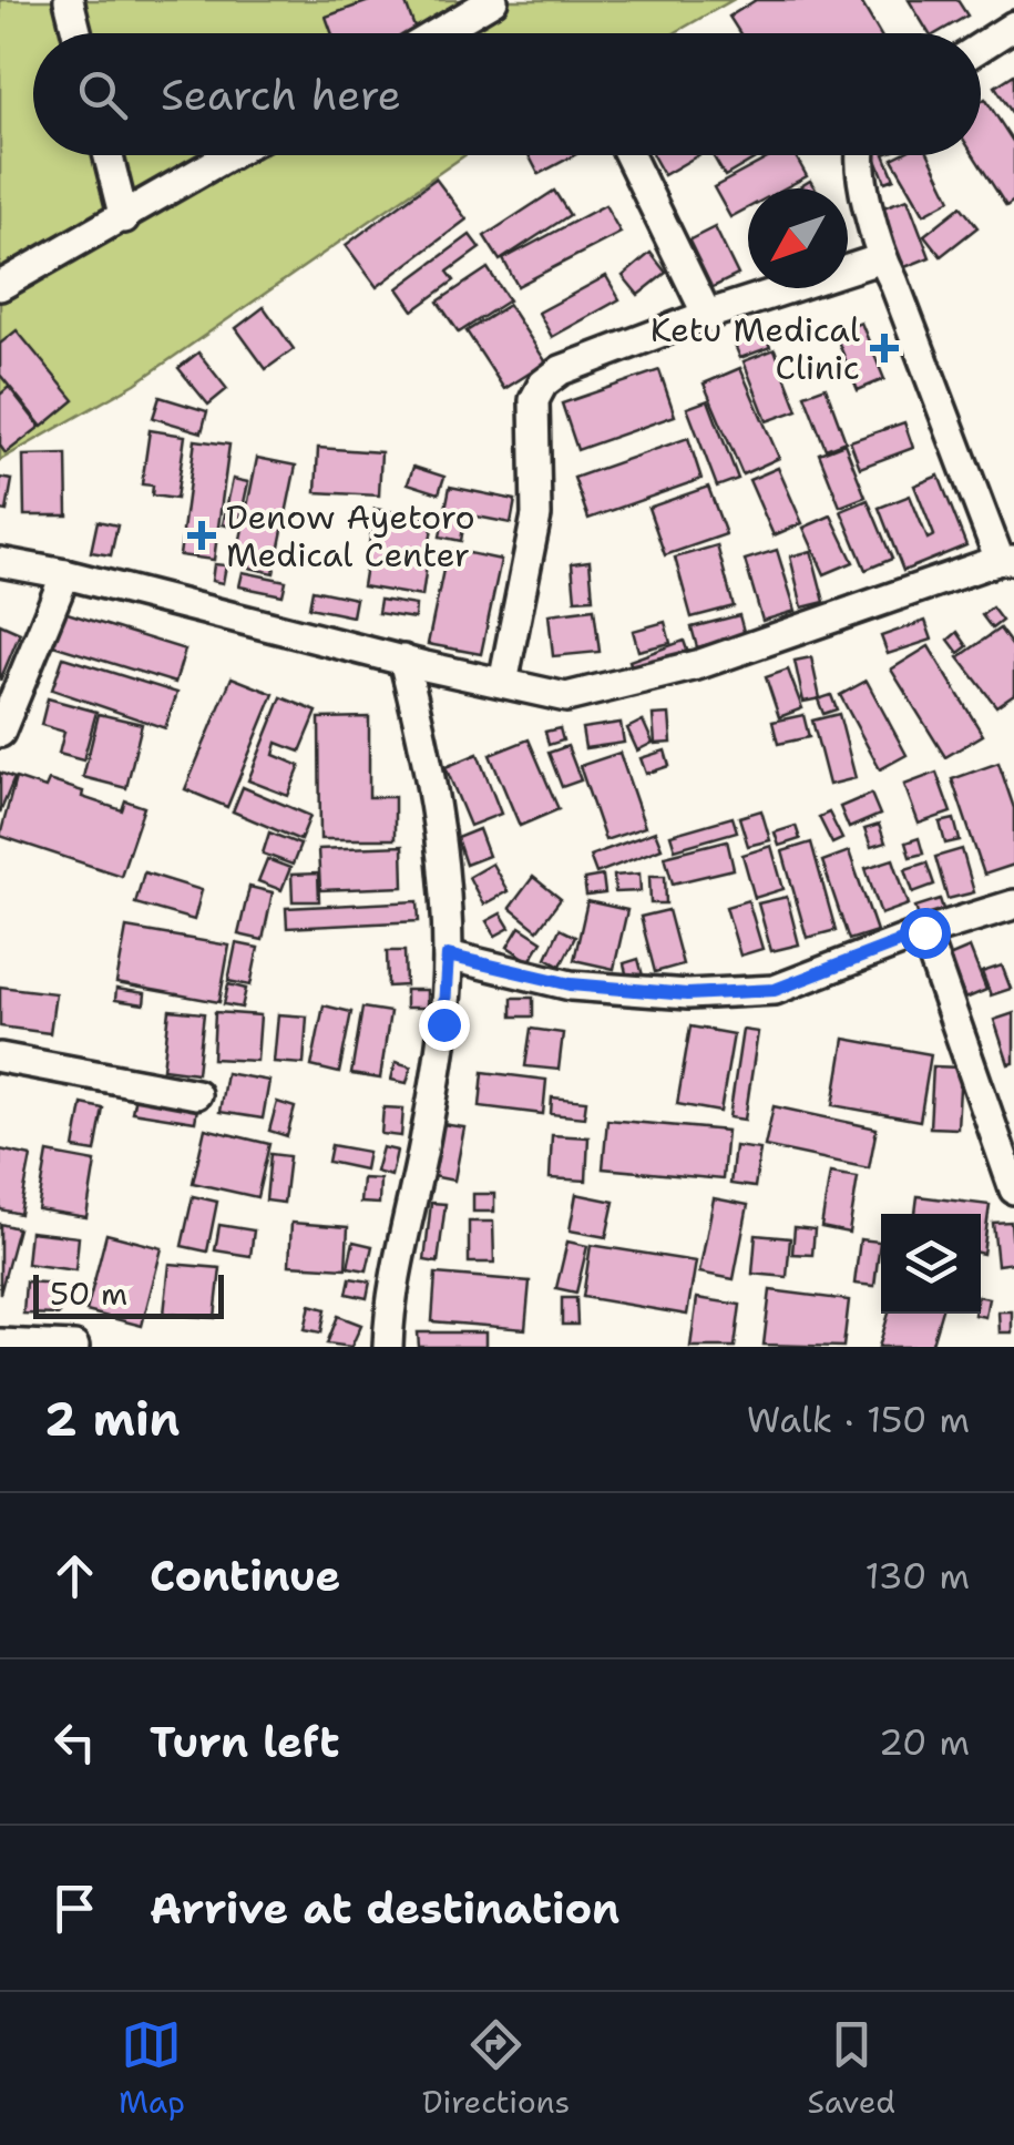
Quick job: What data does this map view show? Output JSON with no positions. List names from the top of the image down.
{
  "places": {
    "health": ["Ketu Medical Clinic", "Denow Ayetoro Medical Center"]
  },
  "scale_bar": "50 m",
  "north": "bottom left",
  "page": {
    "search": "Search here",
    "scale": "50 m",
    "heading": ["2 min", "Walk · 150 m"],
    "list": [
      ["Continue", "130 m"],
      ["Turn left", "20 m"],
      "Arrive at destination"
    ],
    "nav": ["Map", "Directions", "Saved"]
  }
}
